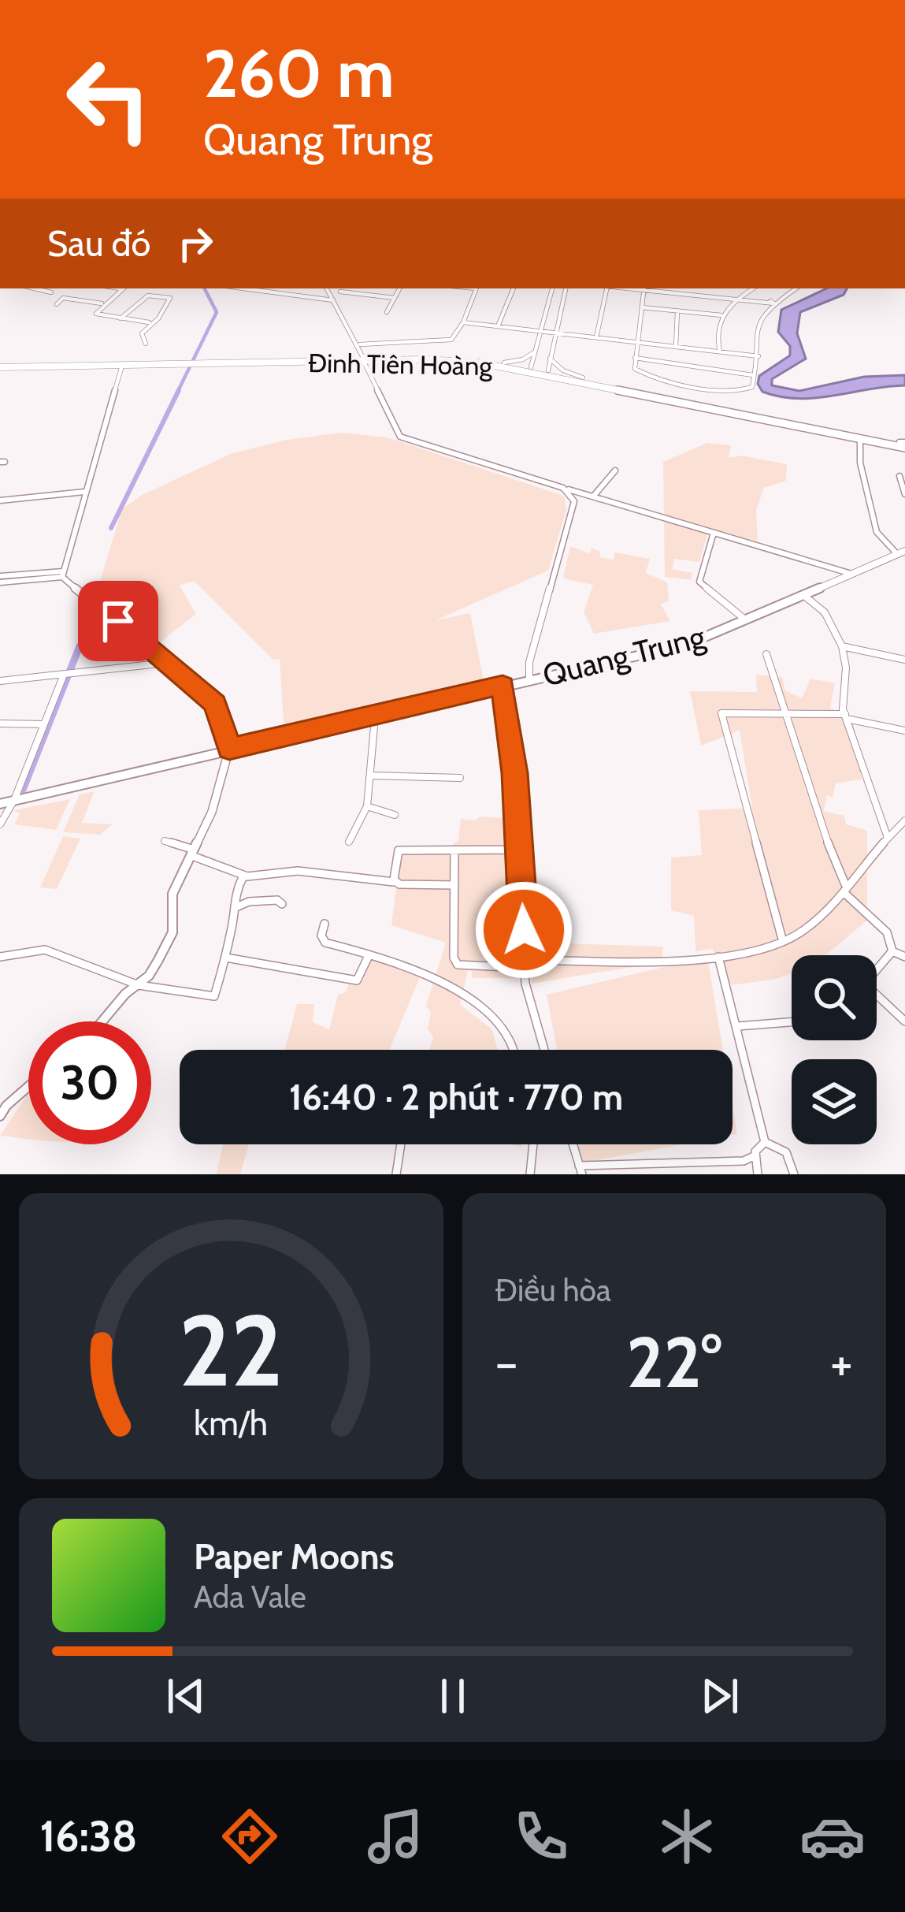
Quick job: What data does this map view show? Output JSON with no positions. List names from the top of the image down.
{
  "streets": {
    "highway": ["Đinh Tiên Hoàng"],
    "main road": ["Quang Trung"]
  },
  "page": {
    "turn": ["260 m", "Quang Trung"],
    "then": "Sau đó",
    "limit": "30",
    "trip": "16:40 · 2 phút · 770 m",
    "tile": "Điều hòa",
    "heat": ["−", "22°", "+"],
    "song": ["Paper Moons", "Ada Vale"],
    "tabs": "16:38",
    "gauge": ["22", "km/h"]
  }
}
